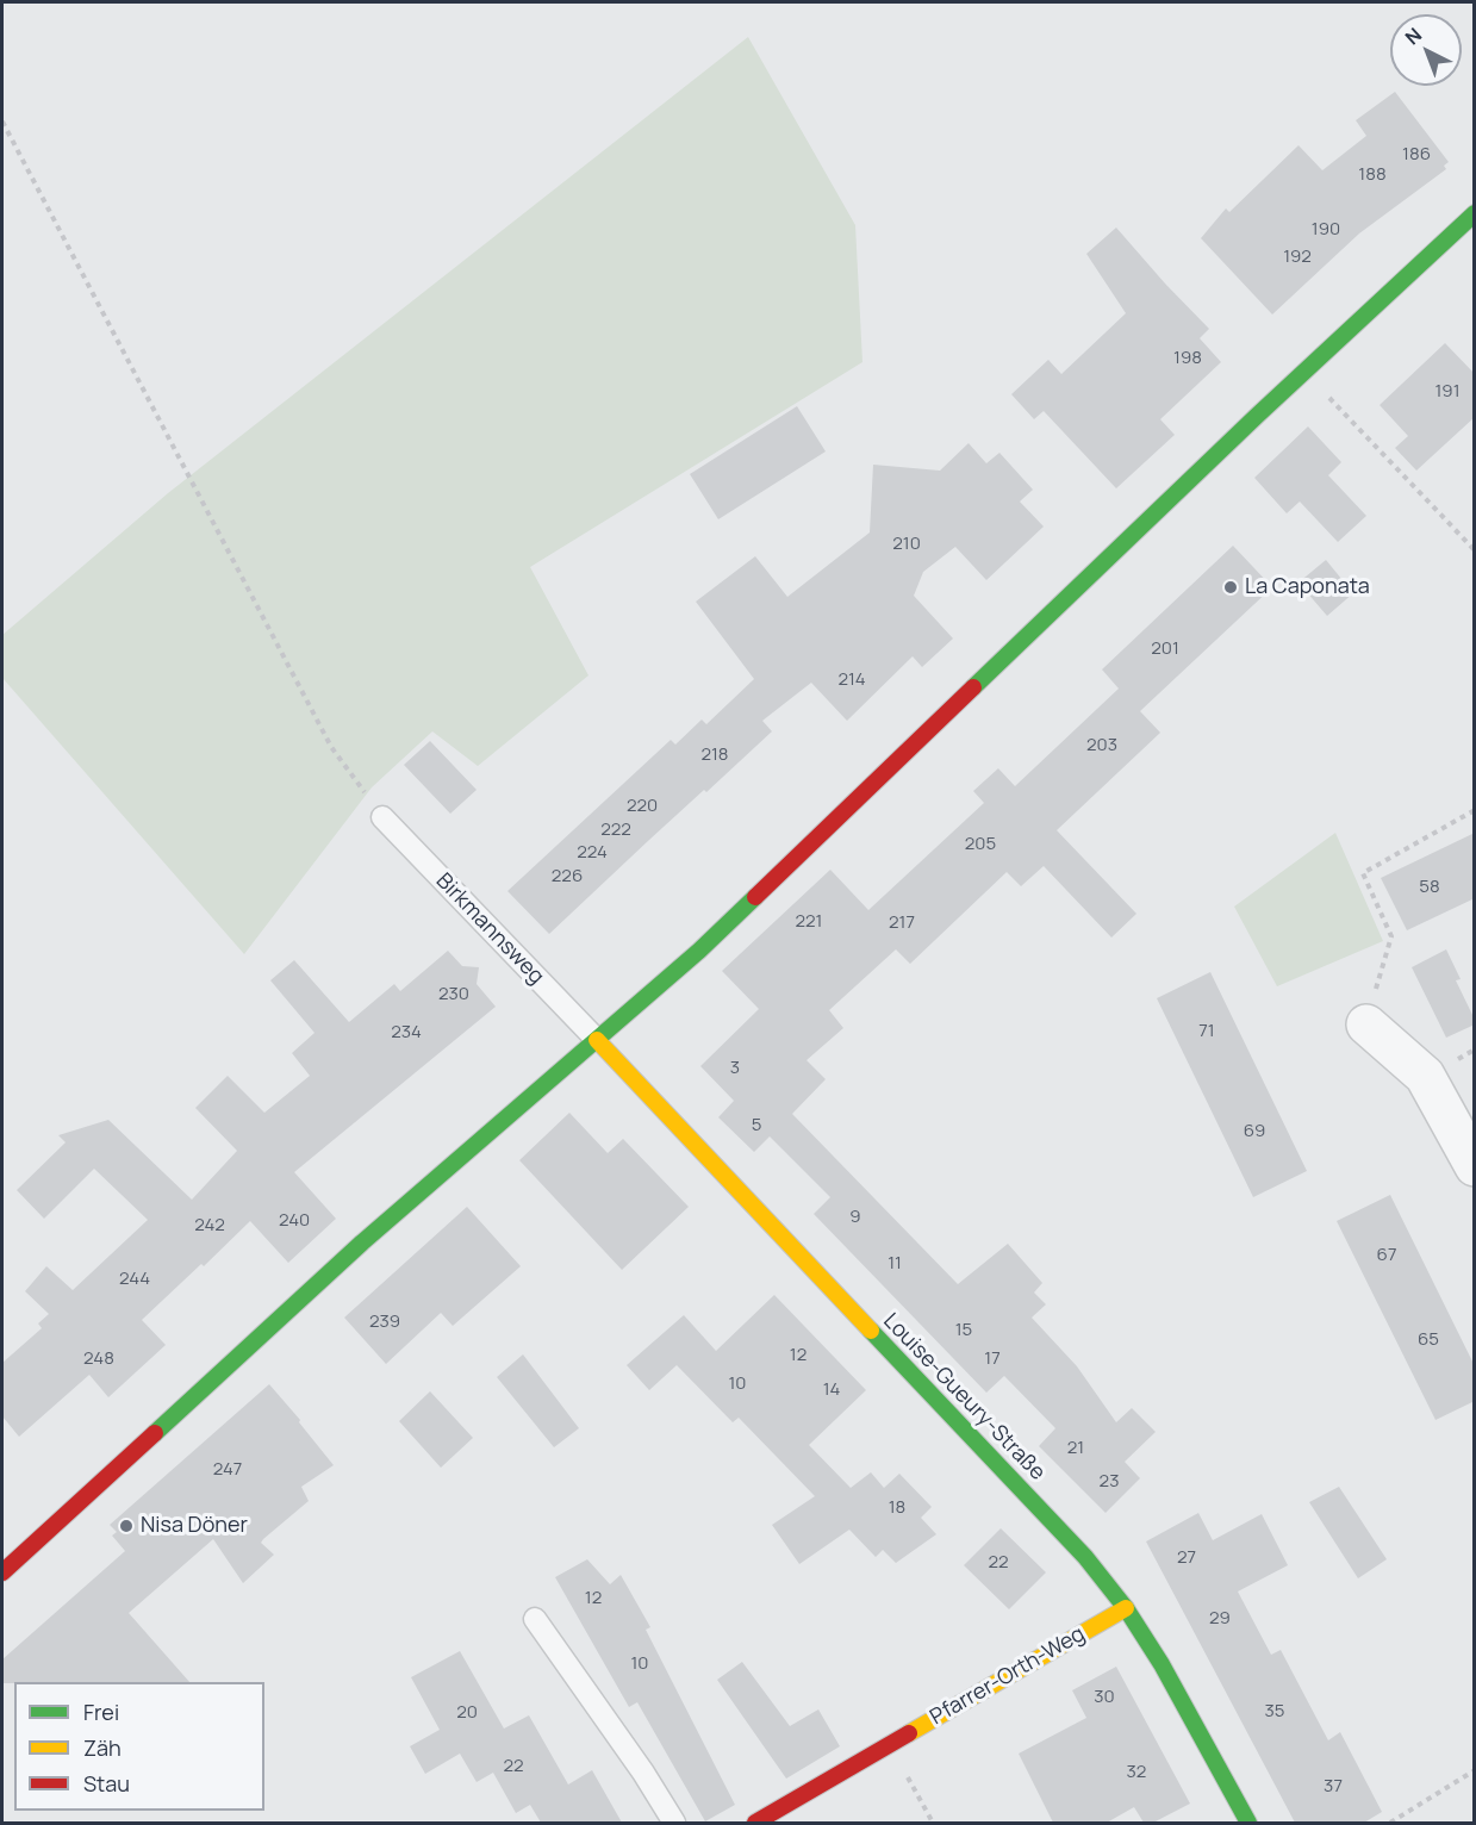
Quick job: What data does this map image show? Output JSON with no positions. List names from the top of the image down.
{
  "streets": {
    "main road": ["Louise-Gueury-Straße", "Pfarrer-Orth-Weg"],
    "lane": ["Birkmannsweg"]
  },
  "crossings": [
    ["Birkmannsweg", "Louise-Gueury-Straße"],
    ["Louise-Gueury-Straße", "Pfarrer-Orth-Weg"]
  ],
  "places": ["La Caponata", "Nisa Döner"],
  "house_numbers": [
    "186",
    "188",
    "190",
    "192",
    "198",
    "191",
    "210",
    "201",
    "214",
    "203",
    "218",
    "220",
    "222",
    "205",
    "224",
    "226",
    "58",
    "221",
    "217",
    "230",
    "71",
    "234",
    "3",
    "5",
    "69",
    "9",
    "240",
    "242",
    "67",
    "11",
    "244",
    "239",
    "15",
    "65",
    "12",
    "248",
    "17",
    "10",
    "14",
    "21",
    "247",
    "23",
    "18",
    "27",
    "22",
    "12",
    "29",
    "10",
    "30",
    "35",
    "20",
    "22",
    "32",
    "37"
  ],
  "legend": ["Frei", "Zäh", "Stau"],
  "north": "top left"
}
